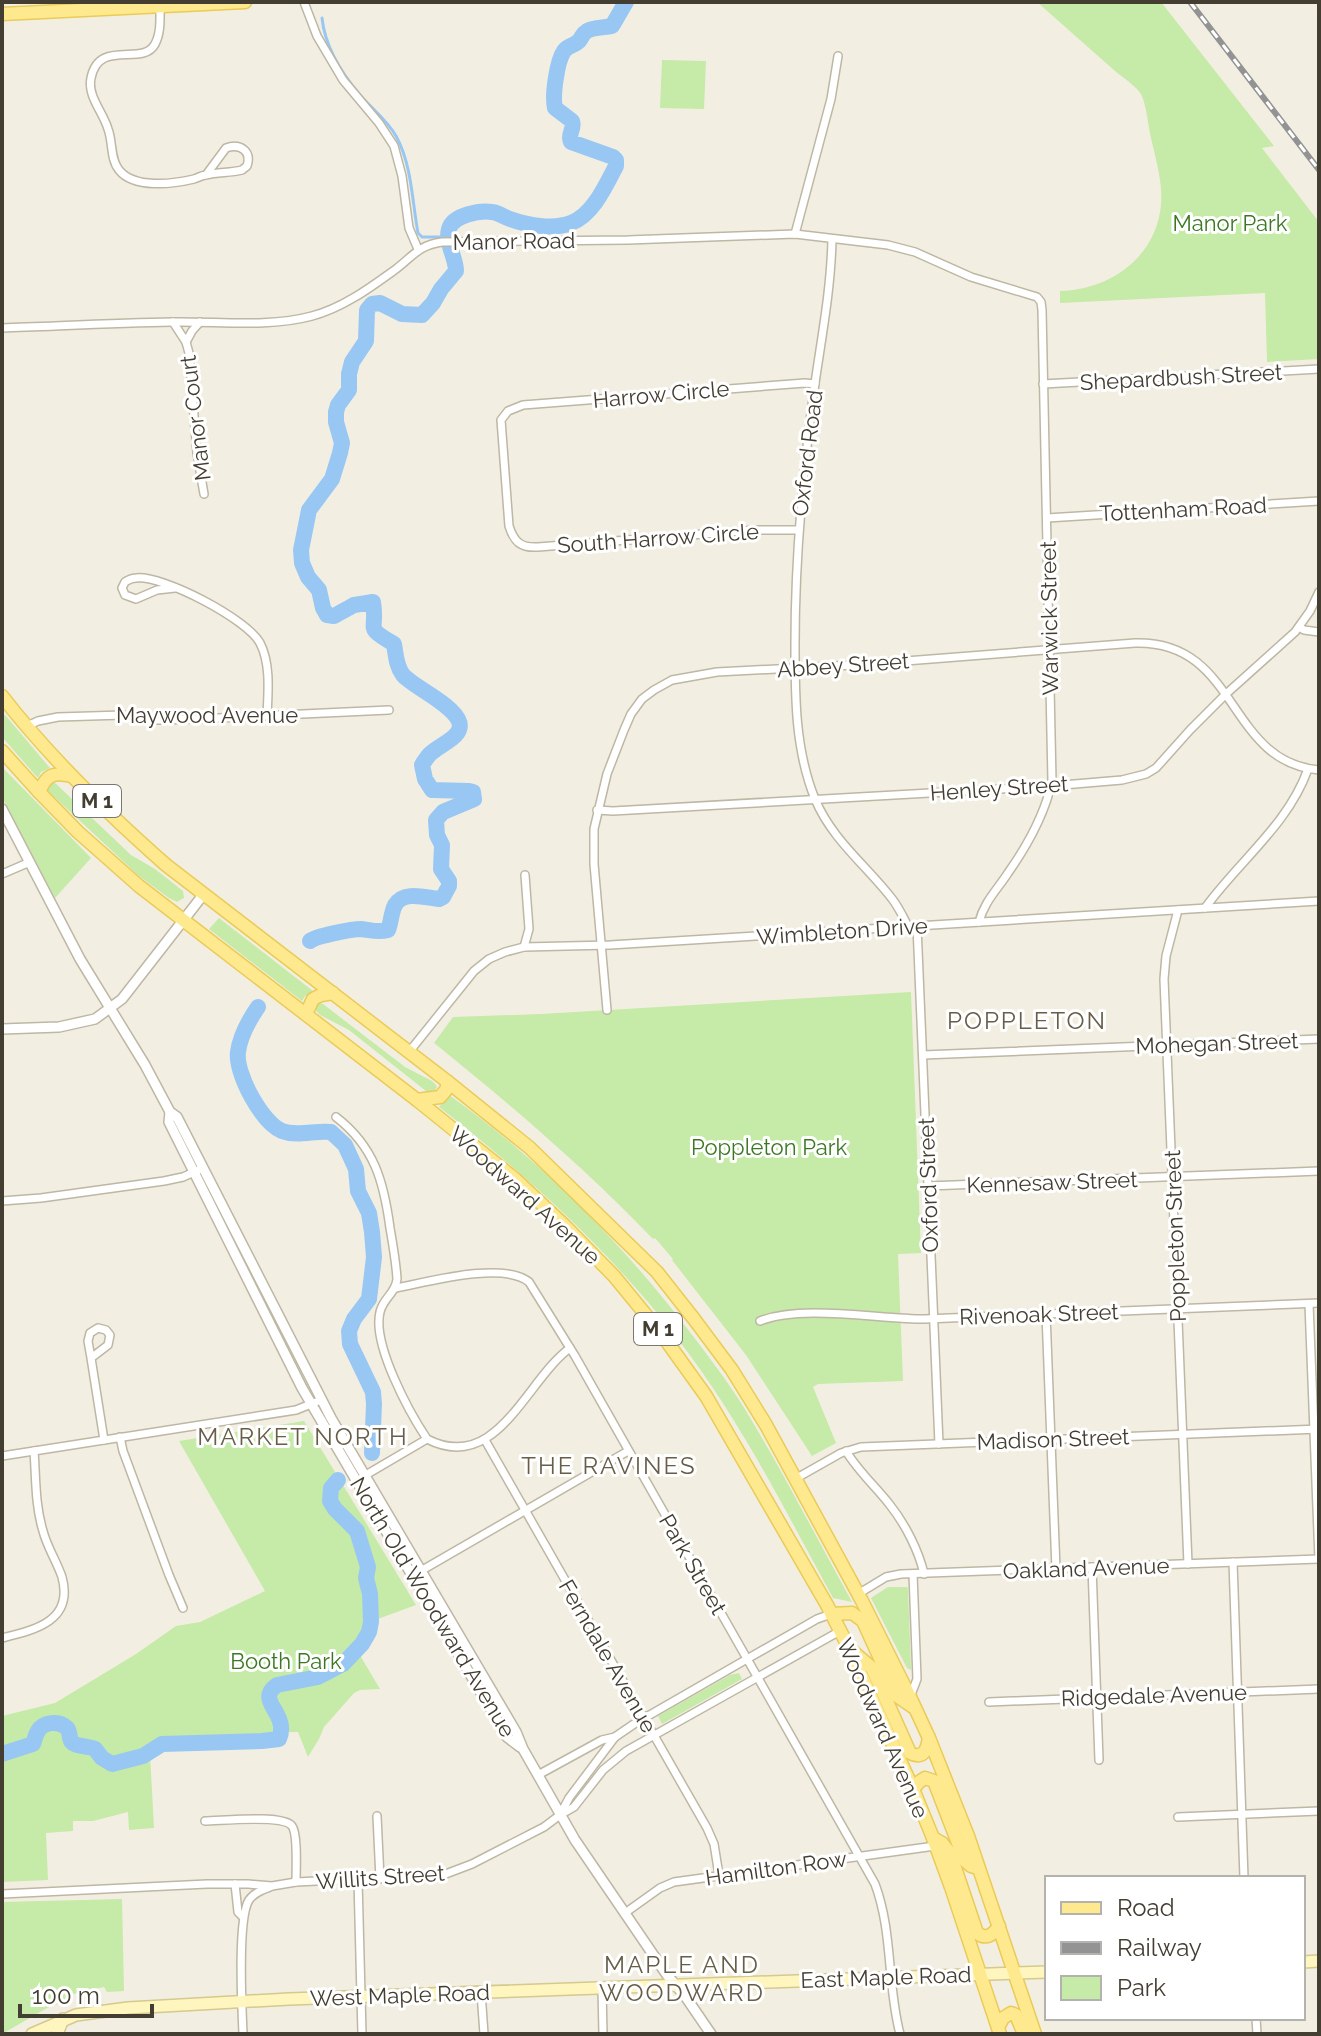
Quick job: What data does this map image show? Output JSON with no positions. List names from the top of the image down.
{
  "streets": {
    "main road": [
      "M 1",
      "Woodward Avenue",
      "East Maple Road",
      "West Maple Road"
    ],
    "street": [
      "Manor Road",
      "Shepardbush Street",
      "Harrow Circle",
      "Manor Court",
      "Oxford Road",
      "Tottenham Road",
      "South Harrow Circle",
      "Warwick Street",
      "Abbey Street",
      "Maywood Avenue",
      "Henley Street",
      "Wimbleton Drive",
      "Mohegan Street",
      "Kennesaw Street",
      "Oxford Street",
      "Poppleton Street",
      "Rivenoak Street",
      "Madison Street",
      "Park Street",
      "Oakland Avenue",
      "North Old Woodward Avenue",
      "Ferndale Avenue",
      "Ridgedale Avenue",
      "Hamilton Row",
      "Willits Street"
    ]
  },
  "crossings": [
    ["Manor Road", "Manor Court"],
    ["Manor Road", "Oxford Road"],
    ["Manor Road", "Warwick Street"],
    ["Shepardbush Street", "Warwick Street"],
    ["Harrow Circle", "Oxford Road"],
    ["Harrow Circle", "South Harrow Circle"],
    ["Oxford Road", "South Harrow Circle"],
    ["Oxford Road", "Abbey Street"],
    ["Oxford Road", "Oxford Street"],
    ["Tottenham Road", "Warwick Street"],
    ["Warwick Street", "Abbey Street"],
    ["Warwick Street", "Henley Street"],
    ["Warwick Street", "Wimbleton Drive"],
    ["Abbey Street", "Henley Street"],
    ["Abbey Street", "Wimbleton Drive"],
    ["Abbey Street", "Oxford Street"],
    ["Maywood Avenue", "Woodward Avenue"],
    ["Henley Street", "Oxford Street"],
    ["M 1", "Woodward Avenue"],
    ["M 1", "East Maple Road"],
    ["Wimbleton Drive", "Oxford Street"],
    ["Wimbleton Drive", "Woodward Avenue"],
    ["Wimbleton Drive", "Poppleton Street"],
    ["Mohegan Street", "Oxford Street"],
    ["Mohegan Street", "Poppleton Street"],
    ["Kennesaw Street", "Oxford Street"],
    ["Kennesaw Street", "Poppleton Street"],
    ["Oxford Street", "Rivenoak Street"],
    ["Oxford Street", "Madison Street"],
    ["Woodward Avenue", "Madison Street"],
    ["Woodward Avenue", "Oakland Avenue"],
    ["Woodward Avenue", "Hamilton Row"],
    ["Woodward Avenue", "East Maple Road"],
    ["Poppleton Street", "Rivenoak Street"],
    ["Poppleton Street", "Madison Street"],
    ["Poppleton Street", "Oakland Avenue"],
    ["Park Street", "Ferndale Avenue"],
    ["Park Street", "Hamilton Row"],
    ["Park Street", "East Maple Road"],
    ["North Old Woodward Avenue", "Hamilton Row"],
    ["North Old Woodward Avenue", "Willits Street"],
    ["North Old Woodward Avenue", "East Maple Road"],
    ["North Old Woodward Avenue", "West Maple Road"],
    ["Ferndale Avenue", "Hamilton Row"],
    ["East Maple Road", "West Maple Road"]
  ],
  "districts": [
    "POPPLETON",
    "MARKET NORTH",
    "THE RAVINES",
    "MAPLE AND WOODWARD"
  ],
  "parks": ["Manor Park", "Poppleton Park", "Booth Park"],
  "legend": ["Road", "Railway", "Park"],
  "scale_bar": "100 m"
}
